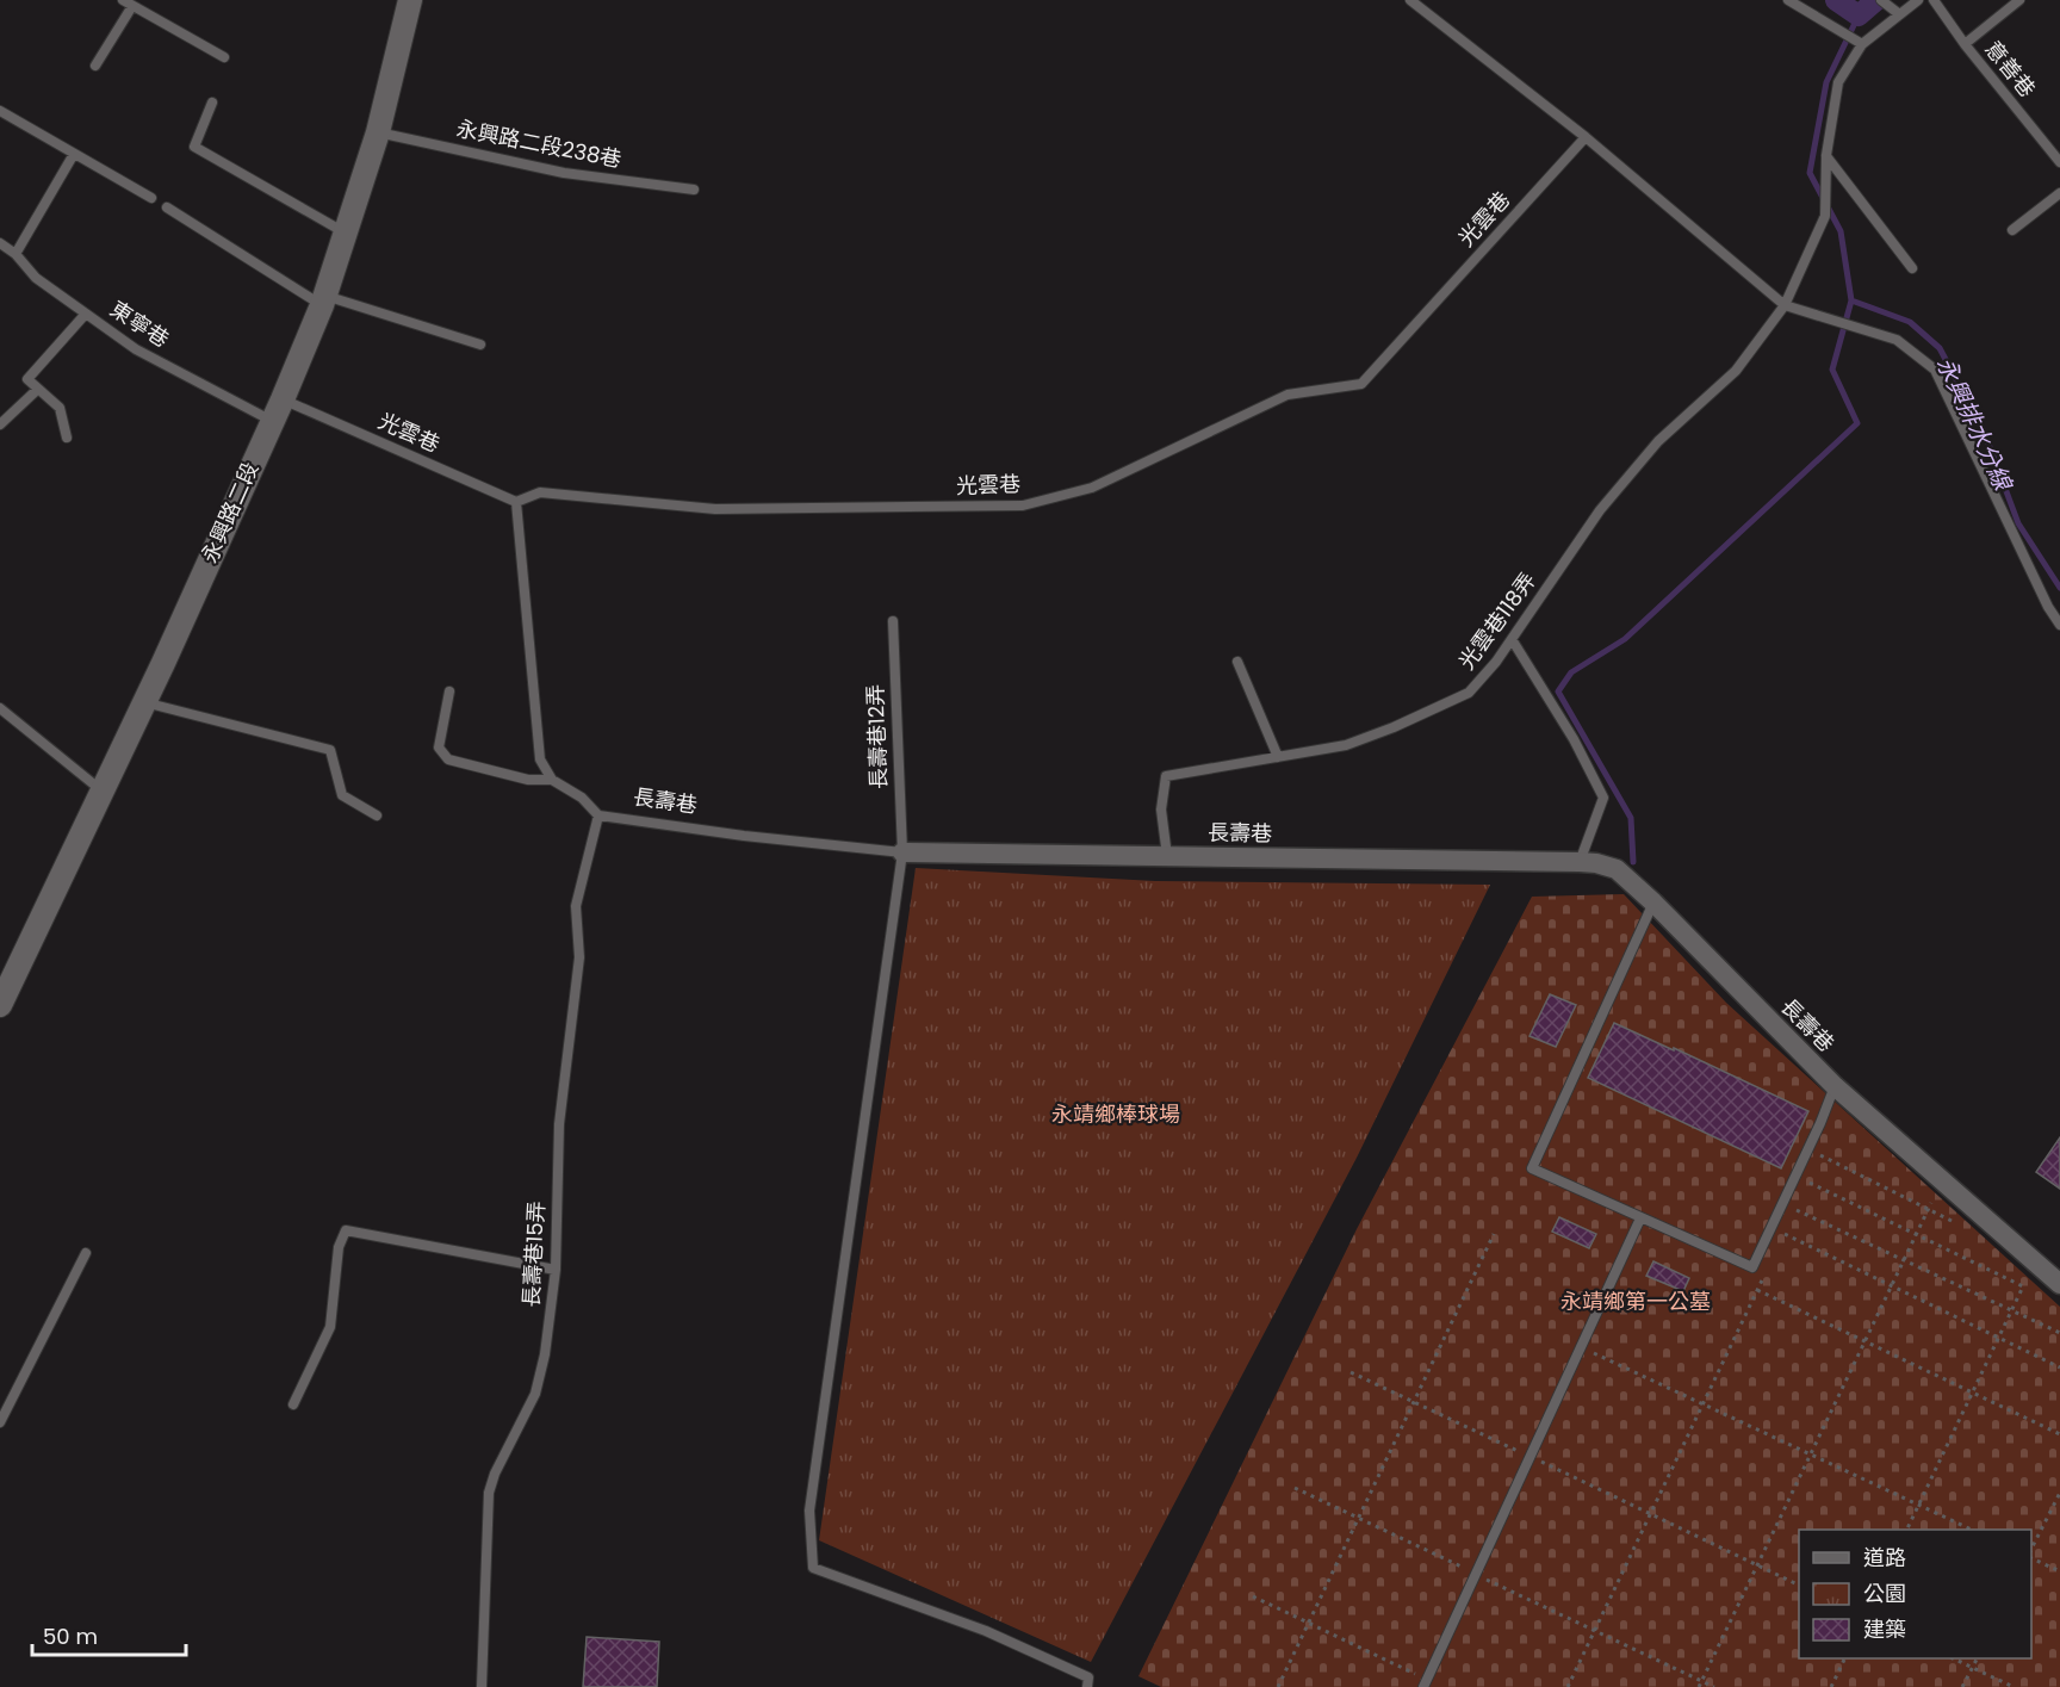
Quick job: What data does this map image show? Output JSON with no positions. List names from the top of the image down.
{
  "streets": {
    "street": ["永興路二段", "長壽巷"],
    "lane": [
      "意善巷",
      "永興路二段238巷",
      "光雲巷",
      "東寧巷",
      "光雲巷118弄",
      "長壽巷12弄",
      "長壽巷15弄"
    ]
  },
  "crossings": [
    ["永興路二段238巷", "永興路二段"],
    ["光雲巷", "永興路二段"],
    ["東寧巷", "永興路二段"],
    ["光雲巷118弄", "長壽巷"],
    ["長壽巷12弄", "長壽巷"],
    ["長壽巷", "長壽巷15弄"]
  ],
  "water": ["永興排水分線"],
  "parks": ["永靖鄉棒球場", "永靖鄉第一公墓"],
  "legend": ["道路", "公園", "建築"],
  "scale_bar": "50 m"
}
